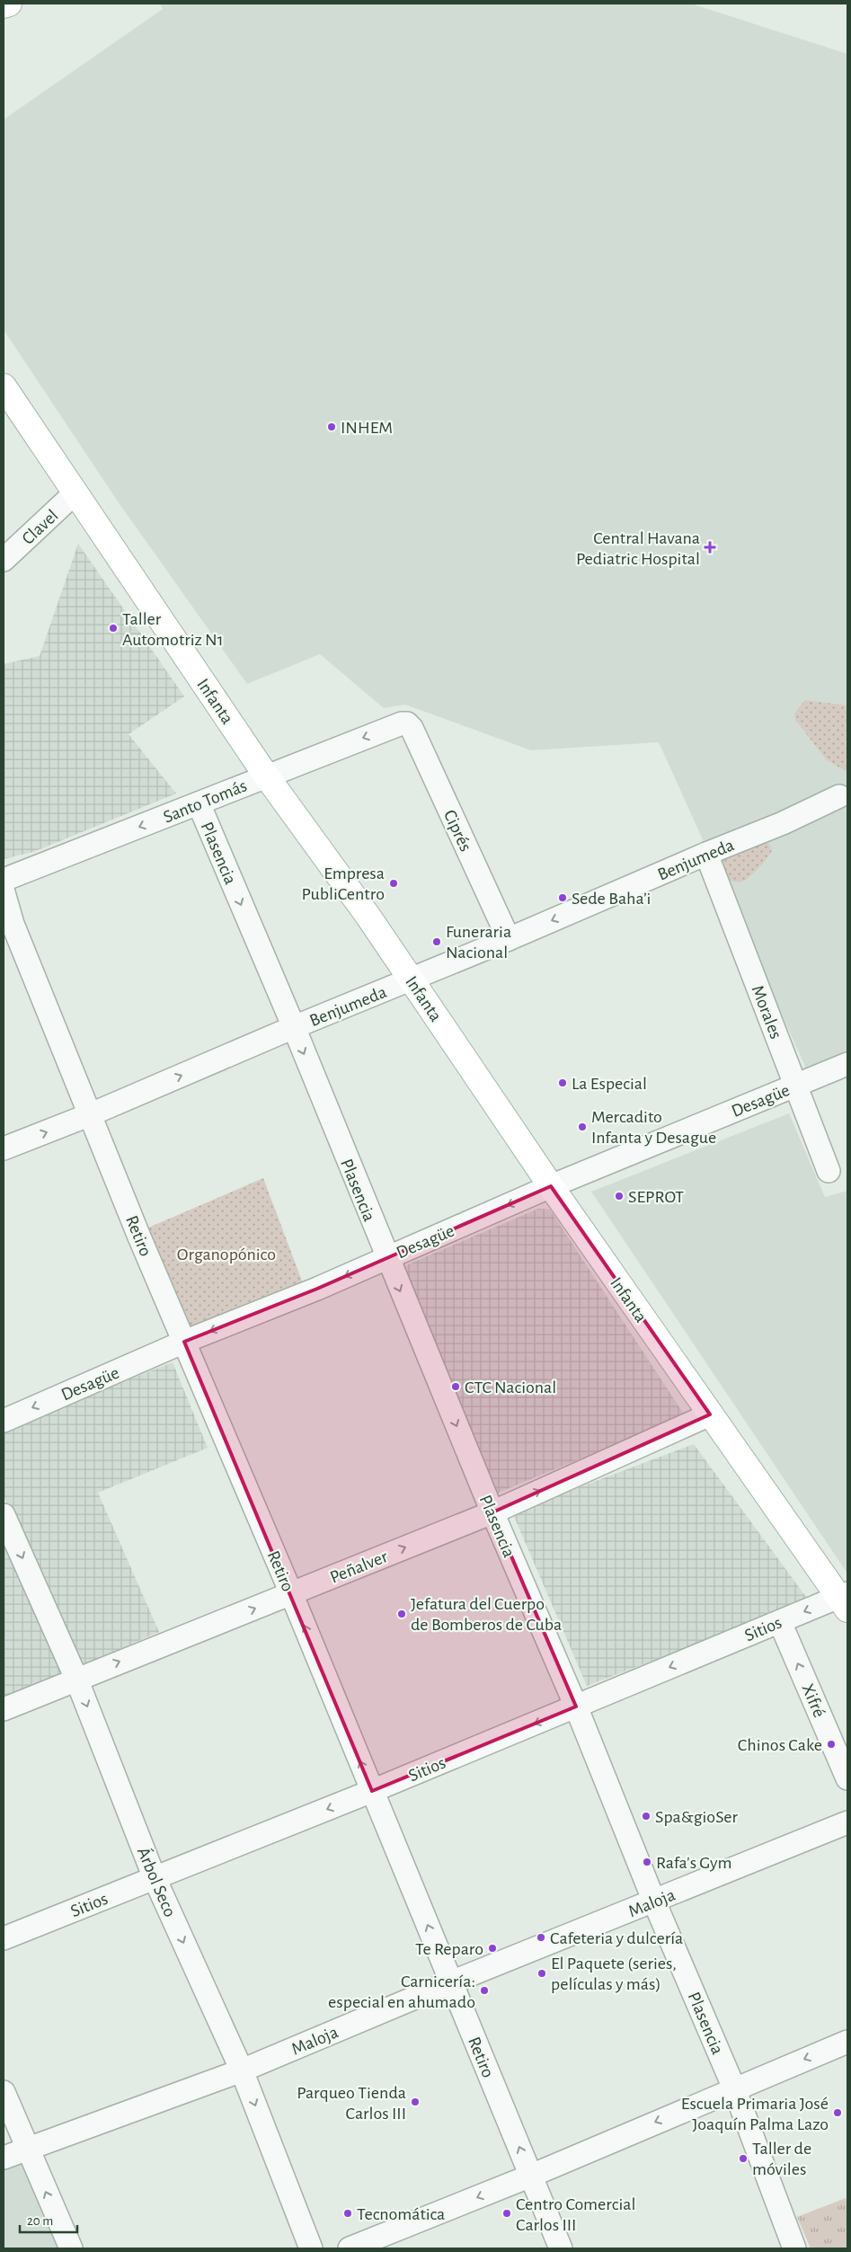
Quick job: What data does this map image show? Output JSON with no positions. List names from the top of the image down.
{
  "streets": {
    "main road": ["Infanta"],
    "street": [
      "Clavel",
      "Santo Tomás",
      "Ciprés",
      "Plasencia",
      "Benjumeda",
      "Morales",
      "Desagüe",
      "Retiro",
      "Peñalver",
      "Sitios",
      "Xifré",
      "Árbol Seco",
      "Maloja"
    ]
  },
  "crossings": [
    ["Clavel", "Infanta"],
    ["Infanta", "Santo Tomás"],
    ["Infanta", "Benjumeda"],
    ["Infanta", "Desagüe"],
    ["Infanta", "Peñalver"],
    ["Infanta", "Sitios"],
    ["Santo Tomás", "Ciprés"],
    ["Santo Tomás", "Plasencia"],
    ["Ciprés", "Benjumeda"],
    ["Plasencia", "Benjumeda"],
    ["Plasencia", "Desagüe"],
    ["Plasencia", "Peñalver"],
    ["Plasencia", "Sitios"],
    ["Plasencia", "Maloja"],
    ["Benjumeda", "Morales"],
    ["Benjumeda", "Retiro"],
    ["Morales", "Desagüe"],
    ["Desagüe", "Retiro"],
    ["Retiro", "Peñalver"],
    ["Retiro", "Sitios"],
    ["Retiro", "Maloja"],
    ["Peñalver", "Árbol Seco"],
    ["Sitios", "Xifré"],
    ["Sitios", "Árbol Seco"],
    ["Árbol Seco", "Maloja"]
  ],
  "one_way": [
    "Santo Tomás",
    "Plasencia",
    "Desagüe",
    "Retiro",
    "Peñalver",
    "Sitios",
    "Xifré",
    "Árbol Seco"
  ],
  "parks": ["Organopónico"],
  "places": {
    "other": [
      "INHEM",
      "Taller Automotriz N1",
      "Empresa PubliCentro",
      "Sede Baha’i",
      "Funeraria Nacional",
      "La Especial",
      "Mercadito Infanta y Desague",
      "SEPROT",
      "CTC Nacional",
      "Jefatura del Cuerpo de Bomberos de Cuba",
      "Chinos Cake",
      "Spa&gioSer",
      "Rafa's Gym",
      "Cafeteria y dulcería",
      "Te Reparo",
      "El Paquete (series, películas y más)",
      "Carnicería: especial en ahumado",
      "Parqueo Tienda Carlos III",
      "Escuela Primaria José Joaquín Palma Lazo",
      "Taller de móviles",
      "Tecnomática",
      "Centro Comercial Carlos III"
    ],
    "health": ["Central Havana Pediatric Hospital"]
  },
  "scale_bar": "20 m"
}
